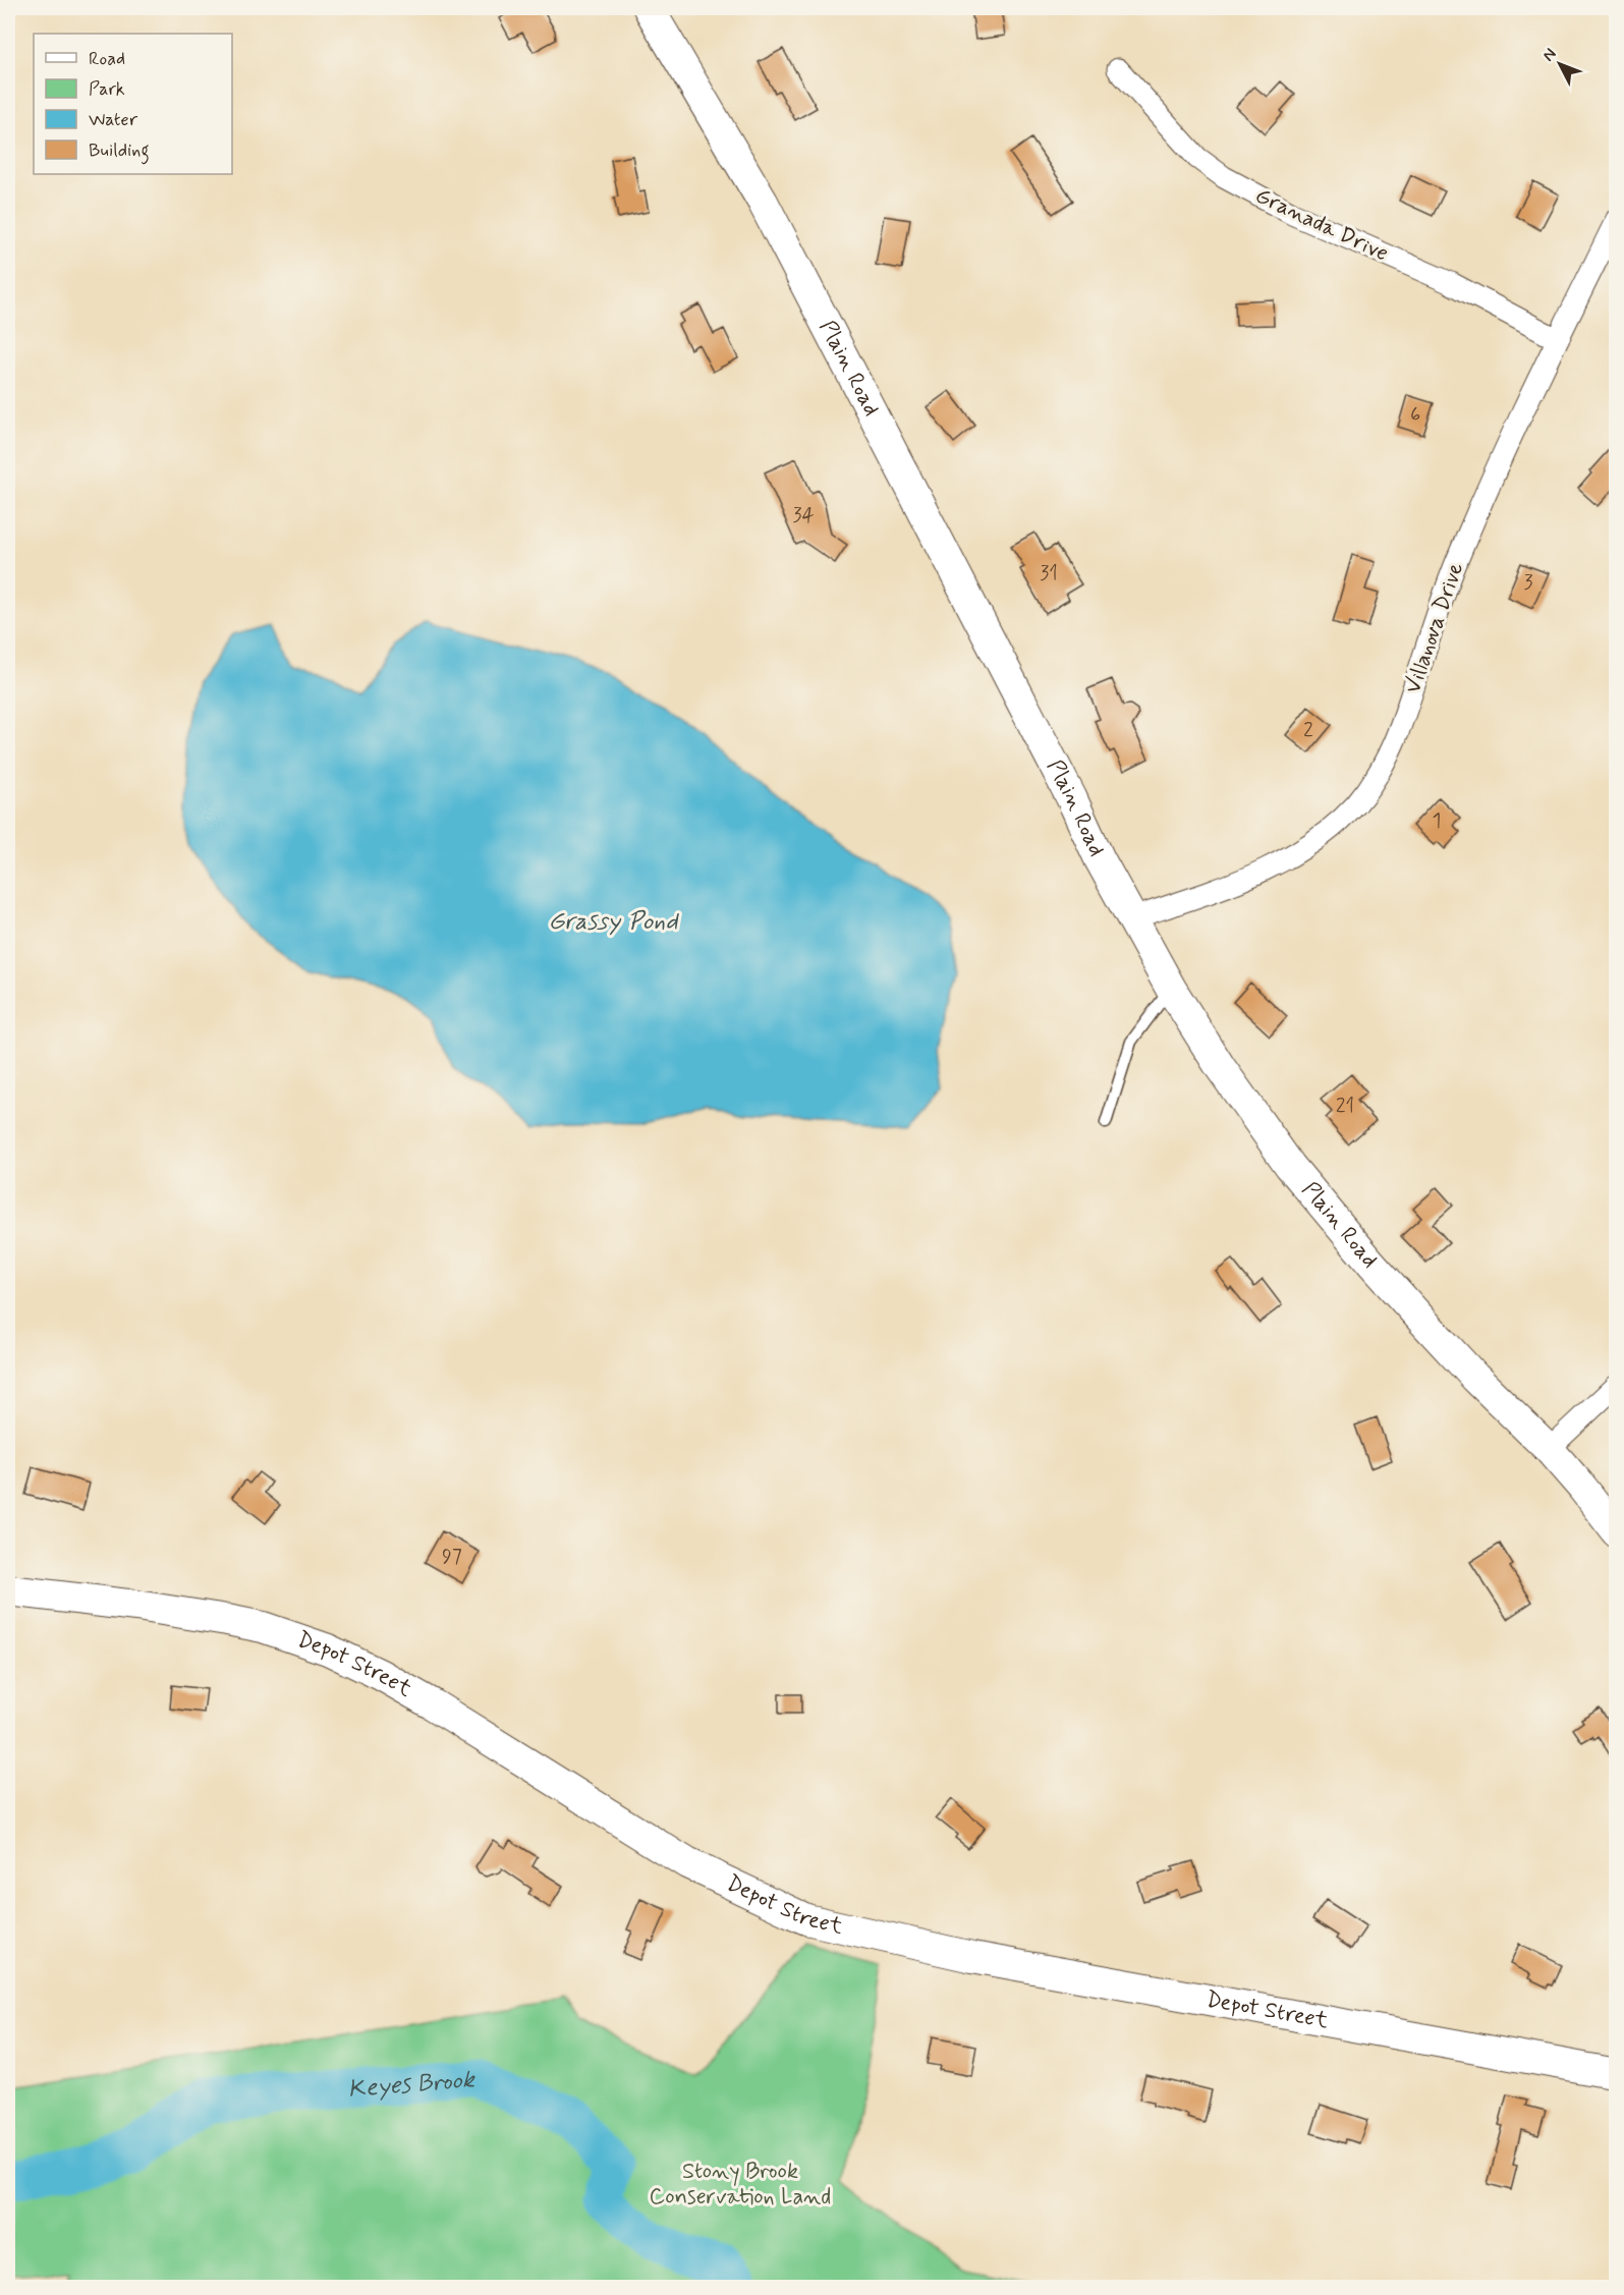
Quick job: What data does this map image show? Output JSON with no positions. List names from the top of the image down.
{
  "streets": {
    "main road": ["Plain Road", "Depot Street"],
    "street": ["Granada Drive", "Villanova Drive"]
  },
  "crossings": [
    ["Granada Drive", "Villanova Drive"],
    ["Plain Road", "Villanova Drive"]
  ],
  "water": ["Grassy Pond", "Keyes Brook"],
  "parks": ["Stony Brook Conservation Land"],
  "house_numbers": [
    "6",
    "34",
    "31",
    "3",
    "2",
    "1",
    "21",
    "97"
  ],
  "legend": [
    "Road",
    "Park",
    "Water",
    "Building"
  ],
  "north": "top left"
}
